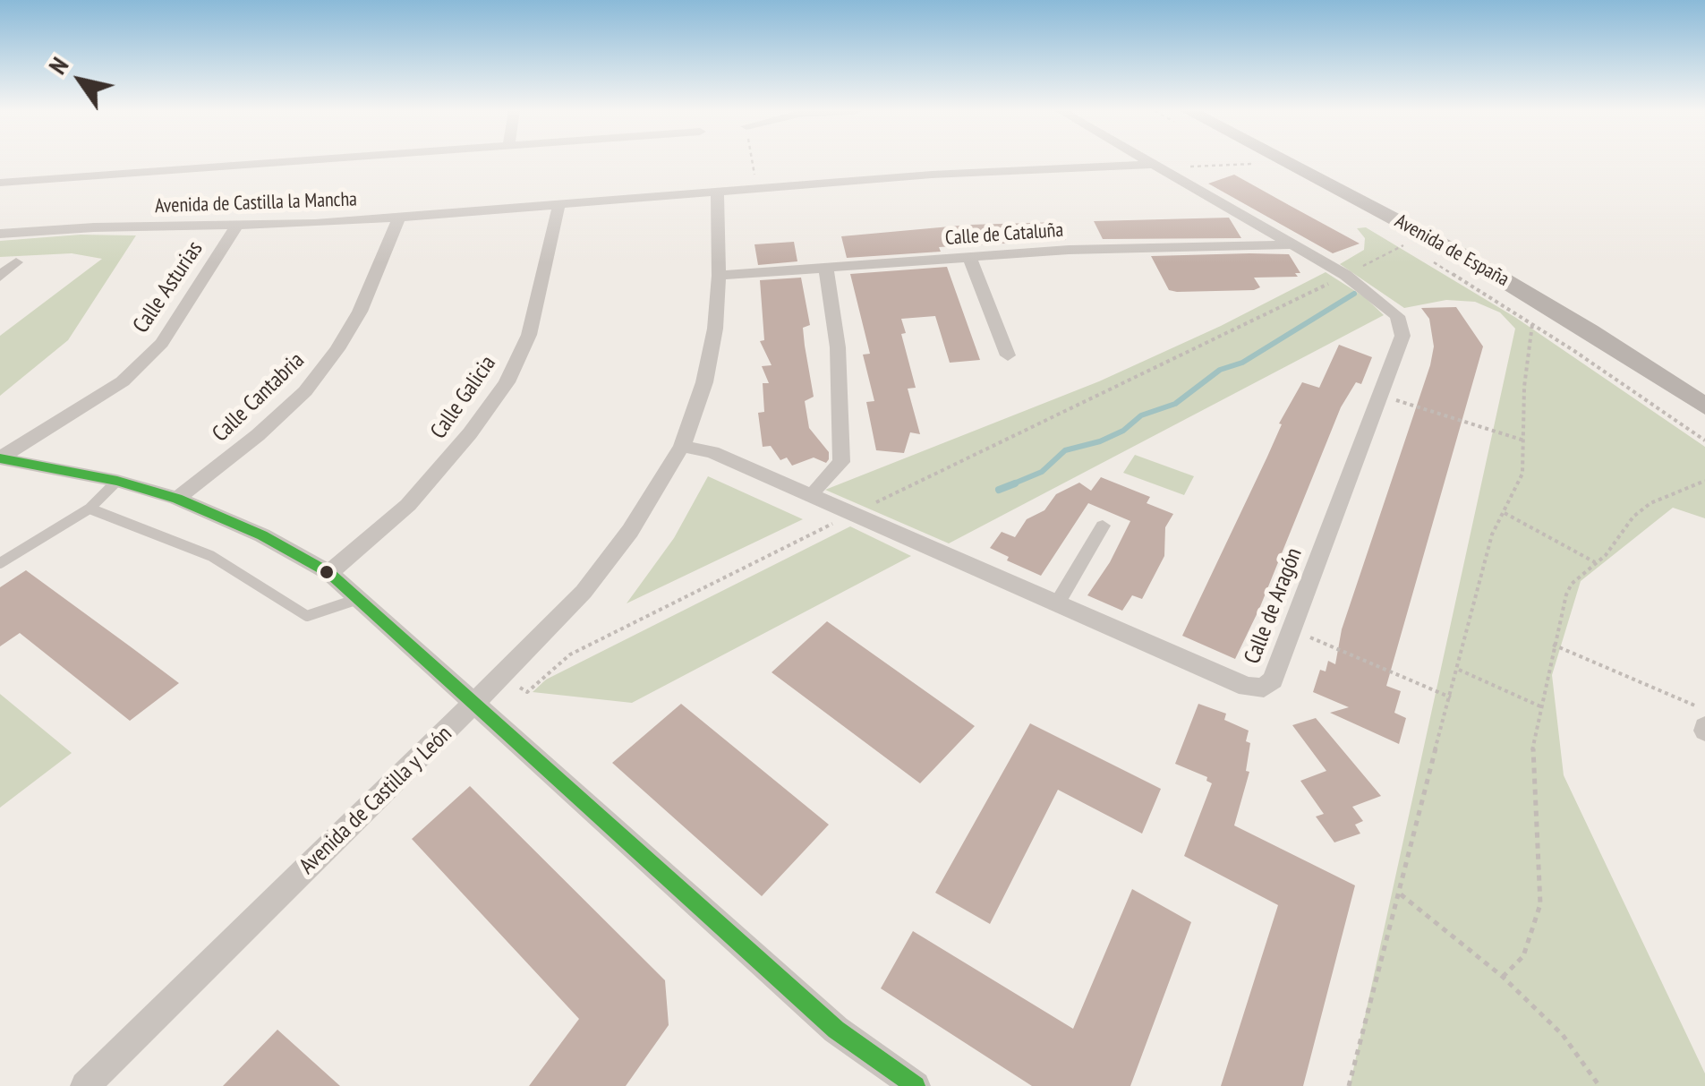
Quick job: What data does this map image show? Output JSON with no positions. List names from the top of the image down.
{
  "streets": {
    "main road": ["Avenida de España"],
    "street": [
      "Avenida de Castilla la Mancha",
      "Calle de Cataluña",
      "Calle Asturias",
      "Calle Cantabria",
      "Calle Galicia",
      "Calle de Aragón",
      "Avenida de Castilla y León"
    ]
  },
  "crossings": [
    ["Avenida de Castilla la Mancha", "Calle Asturias"],
    ["Avenida de Castilla la Mancha", "Calle Cantabria"],
    ["Avenida de Castilla la Mancha", "Calle Galicia"],
    ["Avenida de Castilla la Mancha", "Calle de Aragón"],
    ["Avenida de Castilla la Mancha", "Avenida de Castilla y León"],
    ["Calle de Cataluña", "Calle de Aragón"],
    ["Calle de Cataluña", "Avenida de Castilla y León"],
    ["Calle de Aragón", "Avenida de Castilla y León"]
  ],
  "north": "top left"
}
